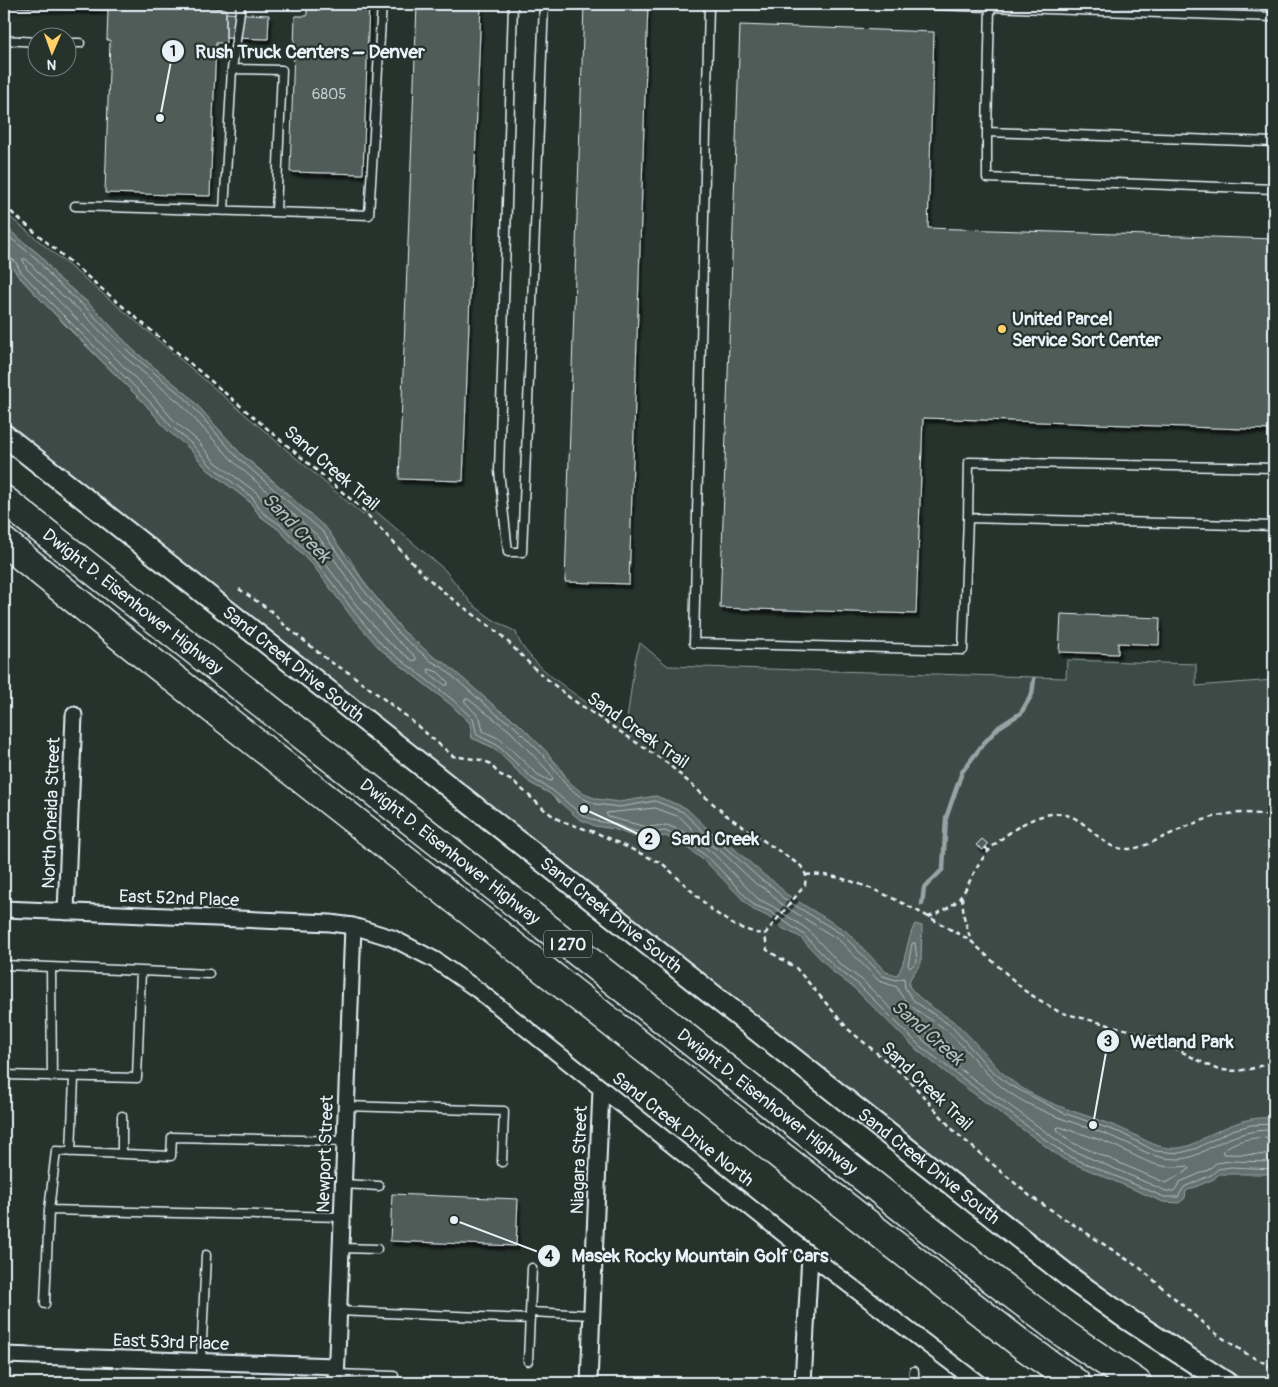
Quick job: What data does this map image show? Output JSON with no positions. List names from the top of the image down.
{
  "streets": {
    "highway": ["Dwight D. Eisenhower Highway", "I 270"],
    "main road": ["Sand Creek Drive South"],
    "street": [
      "North Oneida Street",
      "East 52nd Place",
      "Sand Creek Drive North",
      "Newport Street",
      "Niagara Street",
      "East 53rd Place"
    ],
    "path": ["Sand Creek Trail"]
  },
  "crossings": [
    ["North Oneida Street", "East 52nd Place"],
    ["East 52nd Place", "Sand Creek Drive North"],
    ["East 52nd Place", "Newport Street"],
    ["Sand Creek Drive North", "Newport Street"],
    ["Sand Creek Drive North", "Niagara Street"],
    ["Newport Street", "East 53rd Place"]
  ],
  "water": ["Sand Creek"],
  "places": [
    "Rush Truck Centers – Denver",
    "United Parcel Service Sort Center",
    "Sand Creek",
    "Wetland Park",
    "Masek Rocky Mountain Golf Cars"
  ],
  "house_numbers": ["6805"],
  "north": "bottom"
}
